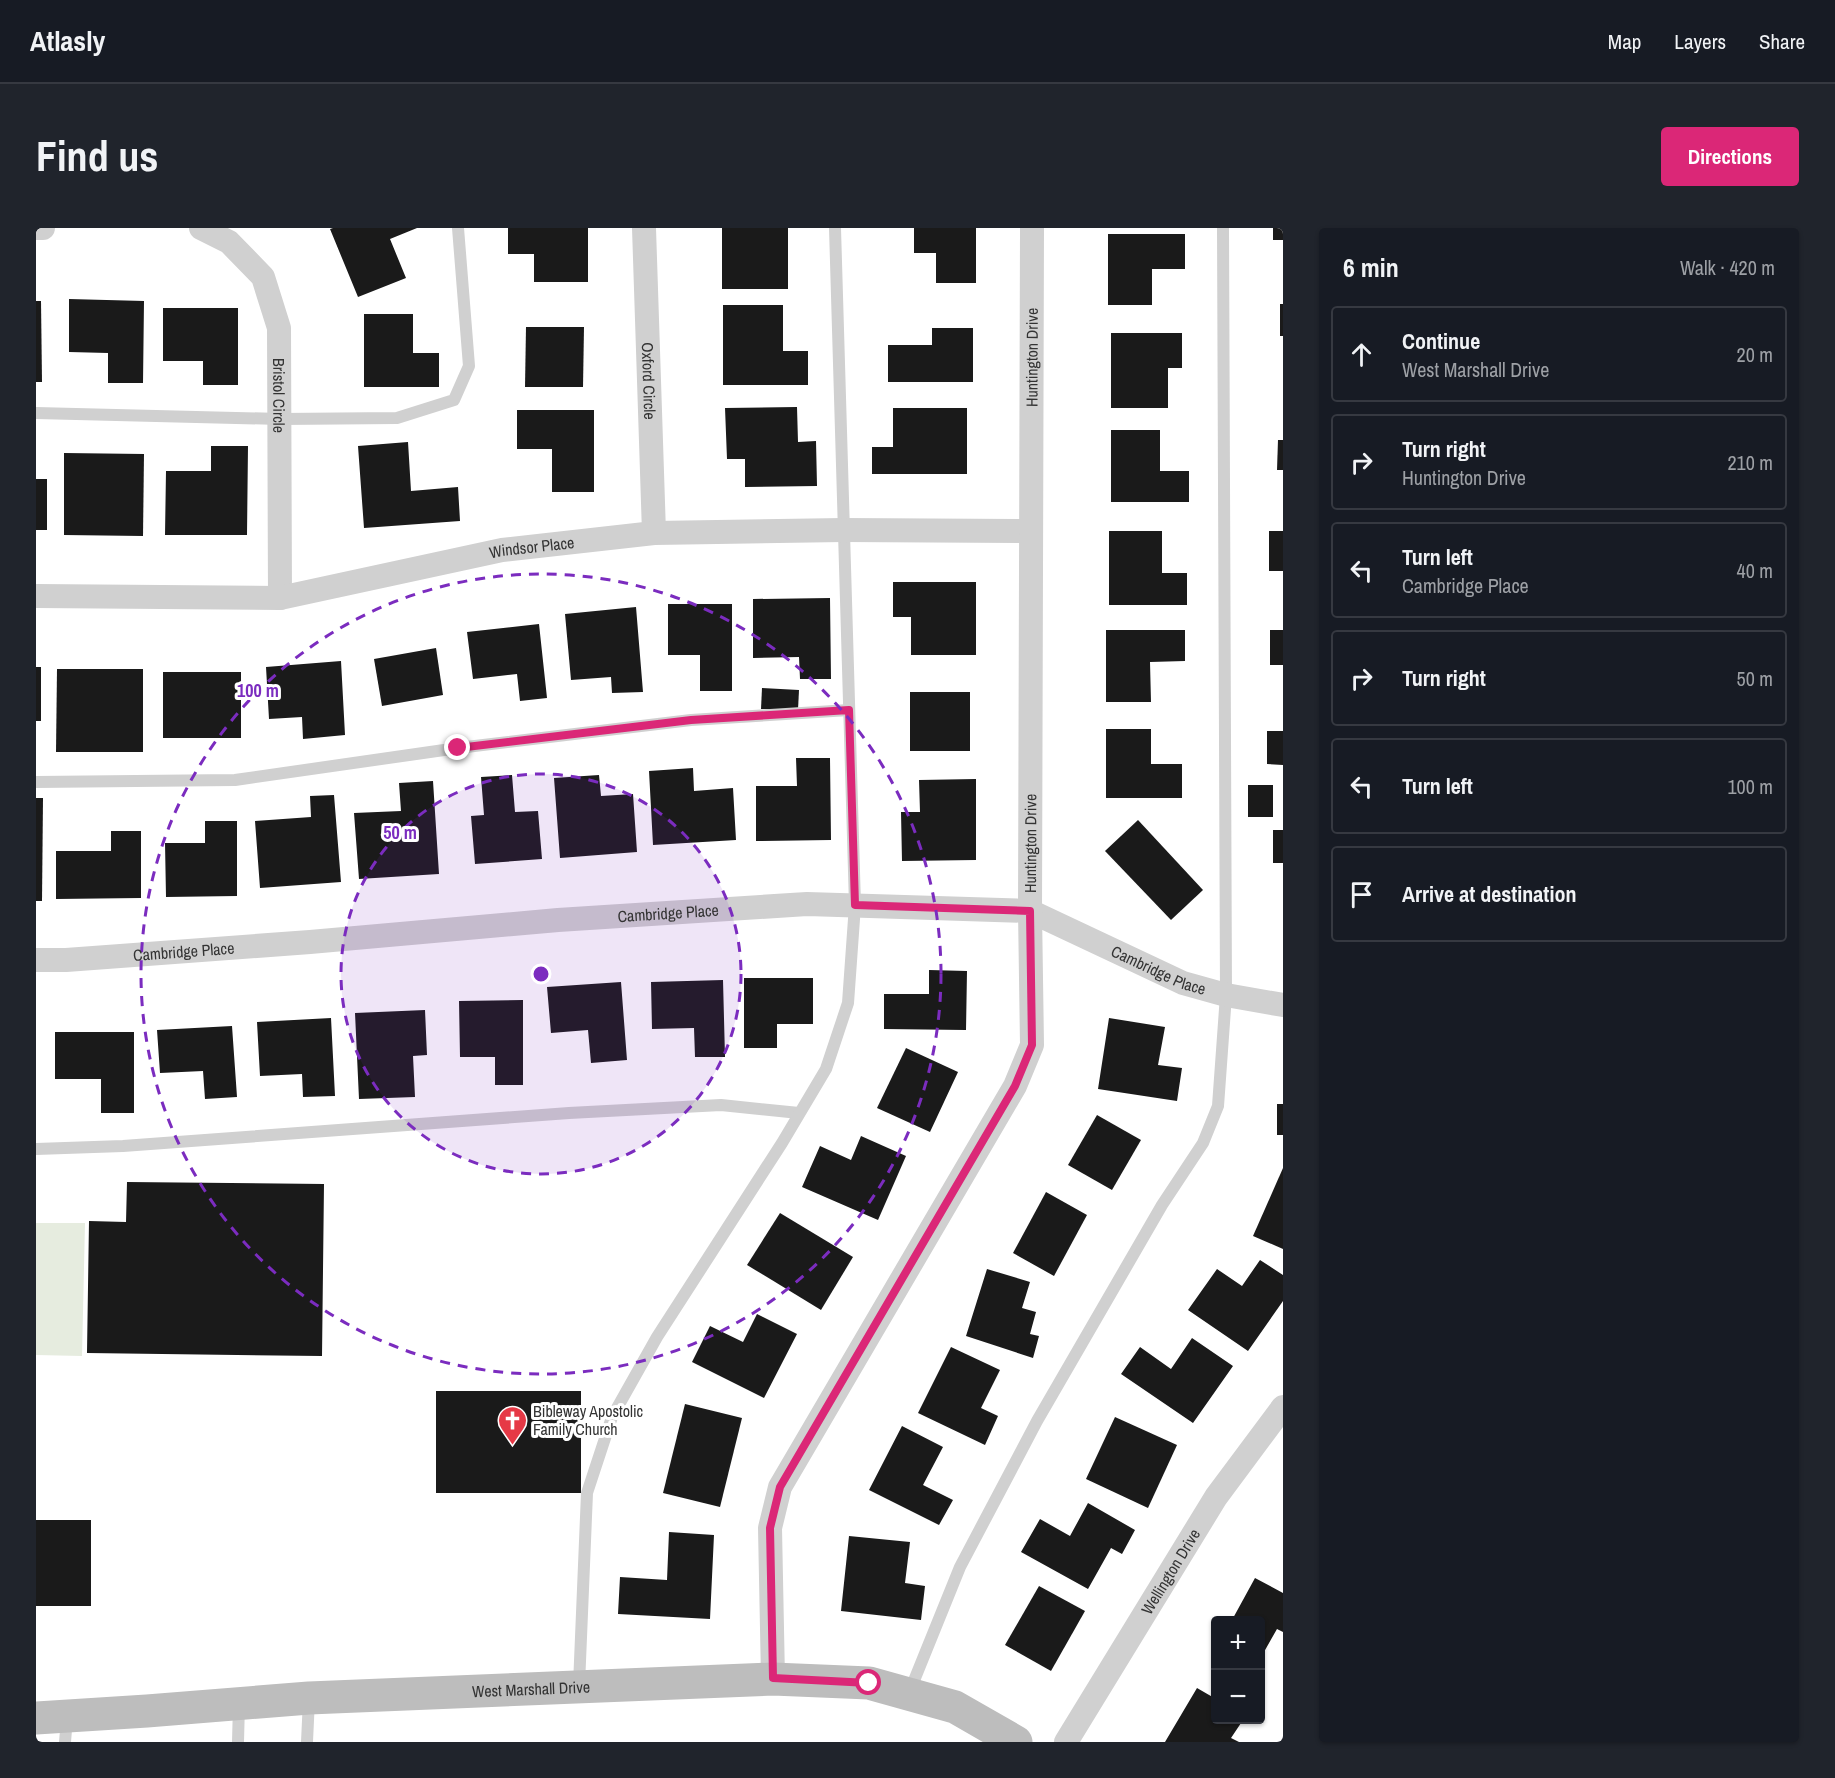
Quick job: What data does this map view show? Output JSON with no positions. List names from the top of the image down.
{
  "streets": {
    "main road": ["West Marshall Drive"],
    "street": [
      "Huntington Drive",
      "Oxford Circle",
      "Bristol Circle",
      "Windsor Place",
      "Cambridge Place",
      "Wellington Drive"
    ]
  },
  "crossings": [
    ["Huntington Drive", "Windsor Place"],
    ["Huntington Drive", "Cambridge Place"],
    ["Huntington Drive", "West Marshall Drive"],
    ["Oxford Circle", "Windsor Place"],
    ["Bristol Circle", "Windsor Place"]
  ],
  "places": {
    "church": ["Bibleway Apostolic Family Church"]
  },
  "page": {
    "header": "Atlasly",
    "nav": ["Map", "Layers", "Share"],
    "buttons": "Directions",
    "title": "Find us",
    "heading": ["6 min", "Walk · 420 m"],
    "list": [
      ["Continue", "West Marshall Drive", "20 m"],
      ["Turn right", "Huntington Drive", "210 m"],
      ["Turn left", "Cambridge Place", "40 m"],
      ["Turn right", "50 m"],
      ["Turn left", "100 m"],
      "Arrive at destination"
    ],
    "map_buttons": ["+", "−"]
  },
  "rings": ["100 m", "50 m"]
}
